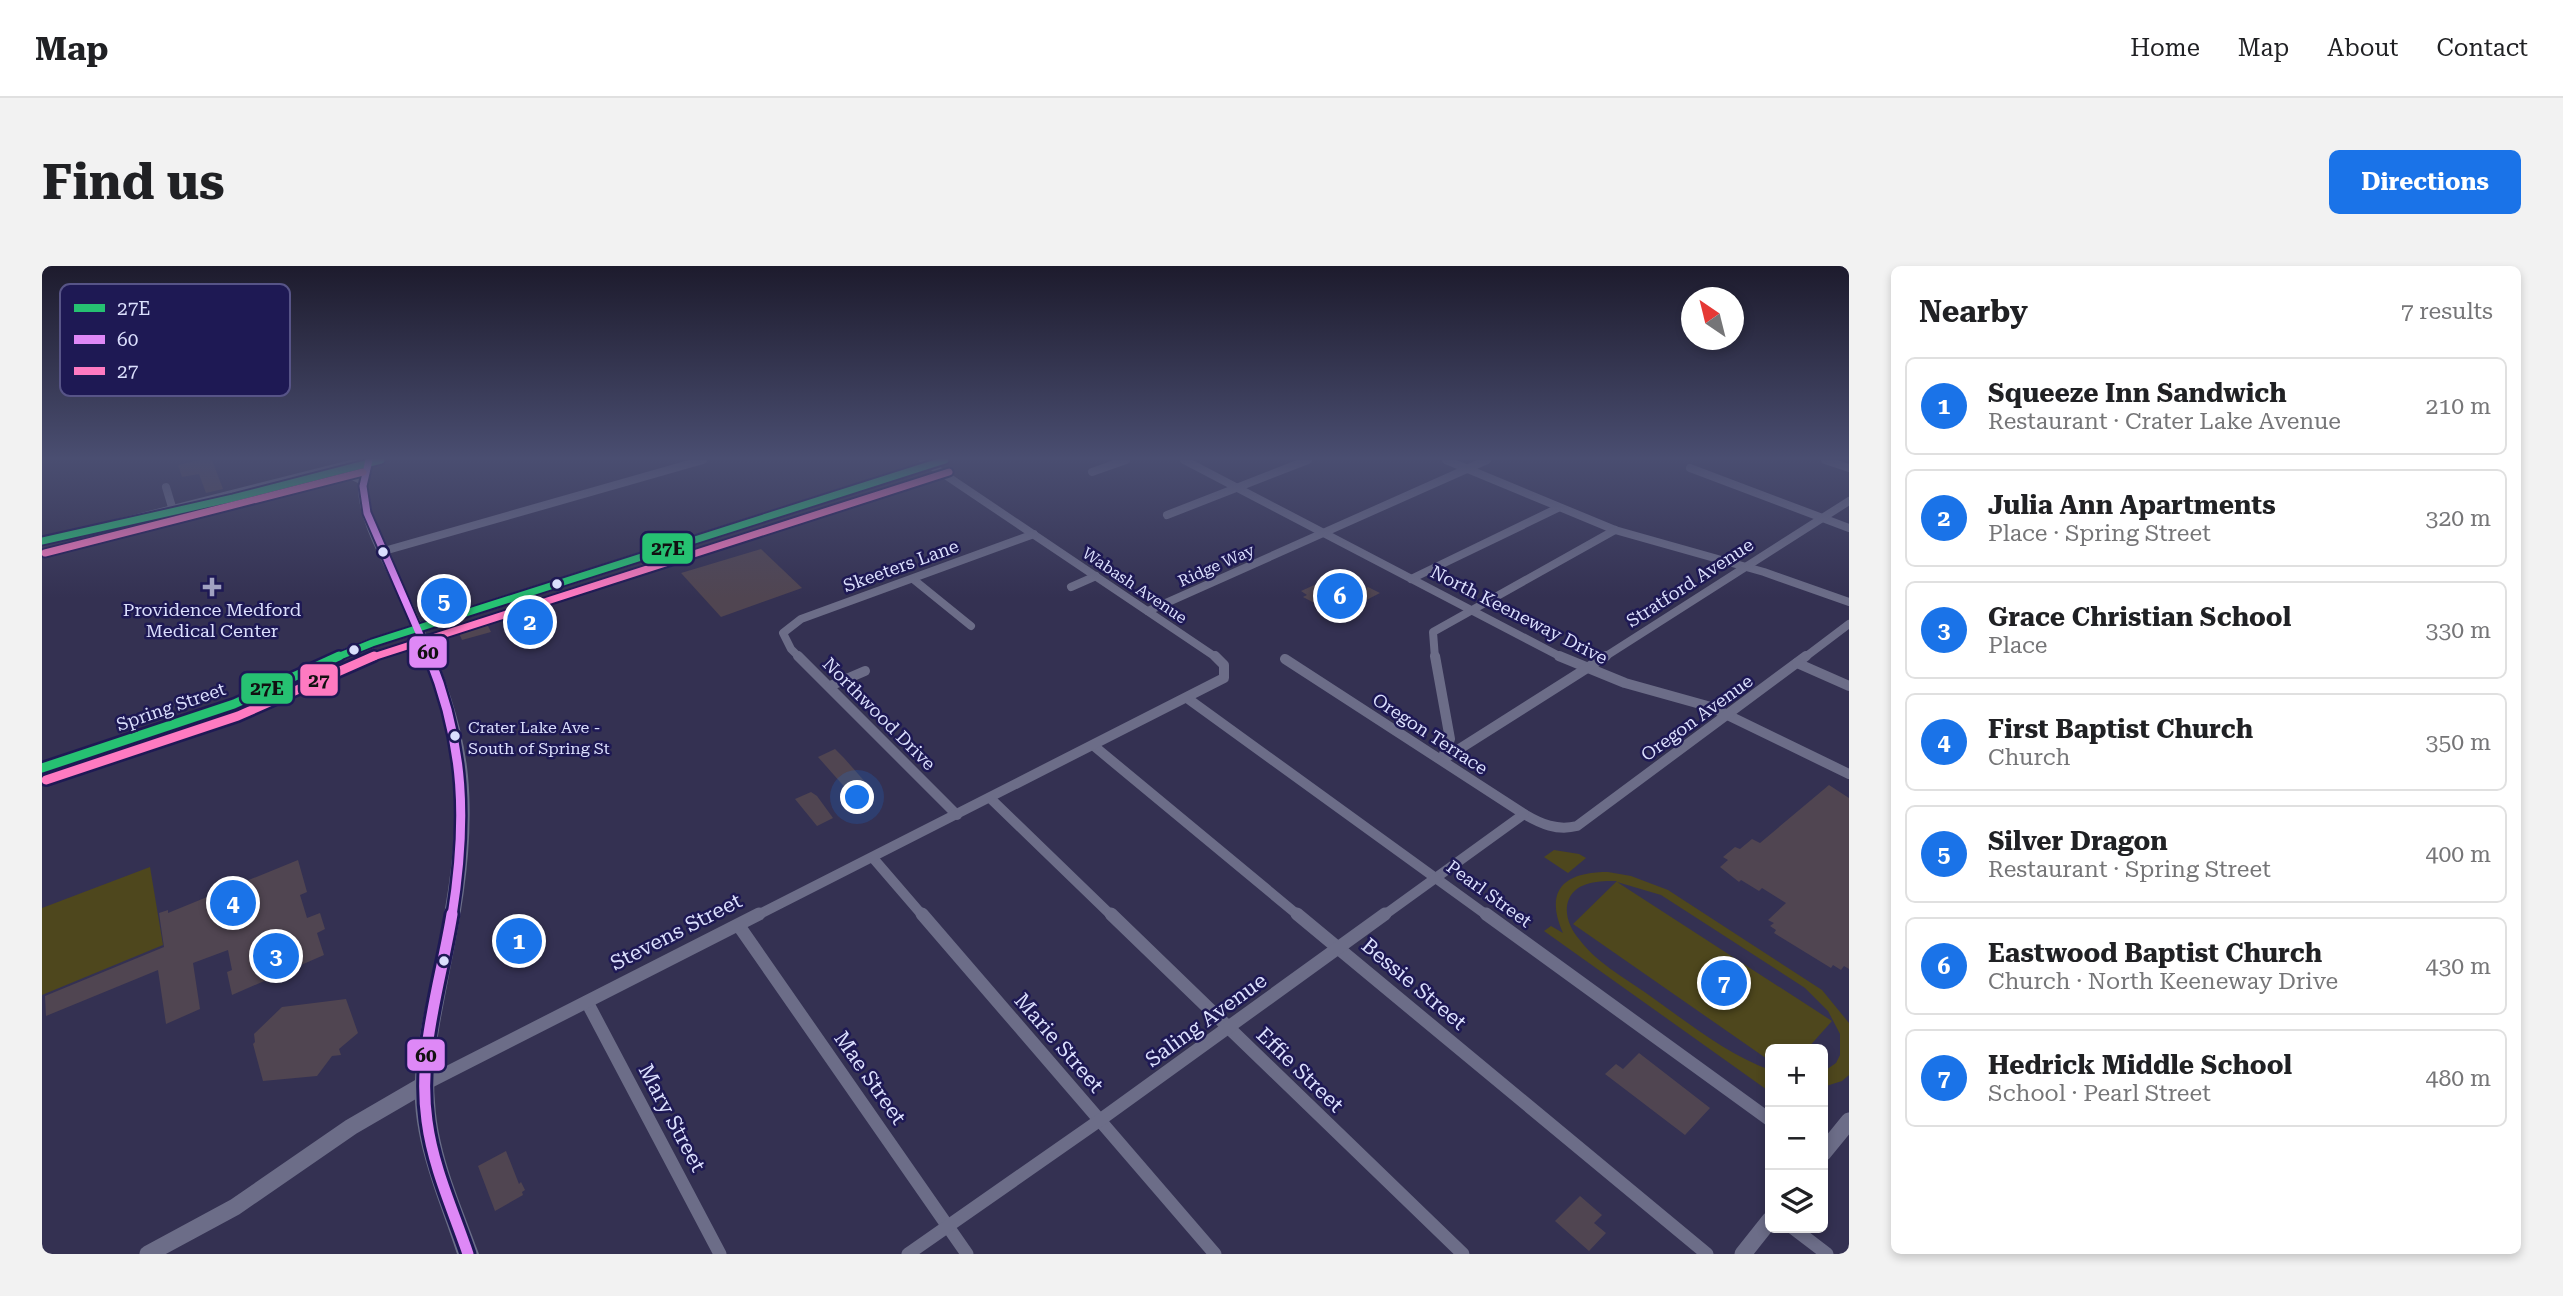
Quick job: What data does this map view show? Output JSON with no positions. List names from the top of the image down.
{
  "streets": {
    "street": [
      "Ridge Way",
      "Skeeters Lane",
      "Stratford Avenue",
      "Wabash Avenue",
      "North Keeneway Drive",
      "Spring Street",
      "Northwood Drive",
      "Oregon Avenue",
      "Oregon Terrace",
      "Pearl Street",
      "Stevens Street",
      "Bessie Street",
      "Saling Avenue",
      "Marie Street",
      "Effie Street",
      "Mae Street",
      "Mary Street"
    ]
  },
  "crossings": [
    ["Ridge Way", "Wabash Avenue"],
    ["Ridge Way", "North Keeneway Drive"],
    ["Skeeters Lane", "Wabash Avenue"],
    ["Skeeters Lane", "Northwood Drive"],
    ["Stratford Avenue", "North Keeneway Drive"],
    ["Stratford Avenue", "Oregon Terrace"],
    ["Wabash Avenue", "Stevens Street"],
    ["North Keeneway Drive", "Oregon Avenue"],
    ["Northwood Drive", "Stevens Street"],
    ["Oregon Avenue", "Oregon Terrace"],
    ["Oregon Terrace", "Saling Avenue"],
    ["Pearl Street", "Stevens Street"],
    ["Pearl Street", "Saling Avenue"],
    ["Stevens Street", "Bessie Street"],
    ["Stevens Street", "Marie Street"],
    ["Stevens Street", "Effie Street"],
    ["Stevens Street", "Mae Street"],
    ["Stevens Street", "Mary Street"],
    ["Bessie Street", "Saling Avenue"],
    ["Saling Avenue", "Marie Street"],
    ["Saling Avenue", "Effie Street"],
    ["Saling Avenue", "Mae Street"]
  ],
  "places": {
    "health": ["Providence Medford Medical Center"],
    "other": ["Crater Lake Ave - South of Spring St"]
  },
  "lines": ["transit line 27E", "transit line 60", "transit line 27"],
  "legend": ["27E", "60", "27"],
  "north": "top left",
  "page": {
    "header": "Map",
    "nav": [
      "Home",
      "Map",
      "About",
      "Contact"
    ],
    "buttons": "Directions",
    "title": "Find us",
    "heading": ["Nearby", "7 results"],
    "list": [
      {
        "mark": "1",
        "name": "Squeeze Inn Sandwich",
        "note": "Restaurant · Crater Lake Avenue",
        "value": "210 m"
      },
      {
        "mark": "2",
        "name": "Julia Ann Apartments",
        "note": "Place · Spring Street",
        "value": "320 m"
      },
      {
        "mark": "3",
        "name": "Grace Christian School",
        "note": "Place",
        "value": "330 m"
      },
      {
        "mark": "4",
        "name": "First Baptist Church",
        "note": "Church",
        "value": "350 m"
      },
      {
        "mark": "5",
        "name": "Silver Dragon",
        "note": "Restaurant · Spring Street",
        "value": "400 m"
      },
      {
        "mark": "6",
        "name": "Eastwood Baptist Church",
        "note": "Church · North Keeneway Drive",
        "value": "430 m"
      },
      {
        "mark": "7",
        "name": "Hedrick Middle School",
        "note": "School · Pearl Street",
        "value": "480 m"
      }
    ],
    "pins": [
      "6",
      "5",
      "2",
      "4",
      "1",
      "3",
      "7"
    ],
    "map_buttons": ["+", "−"]
  }
}
